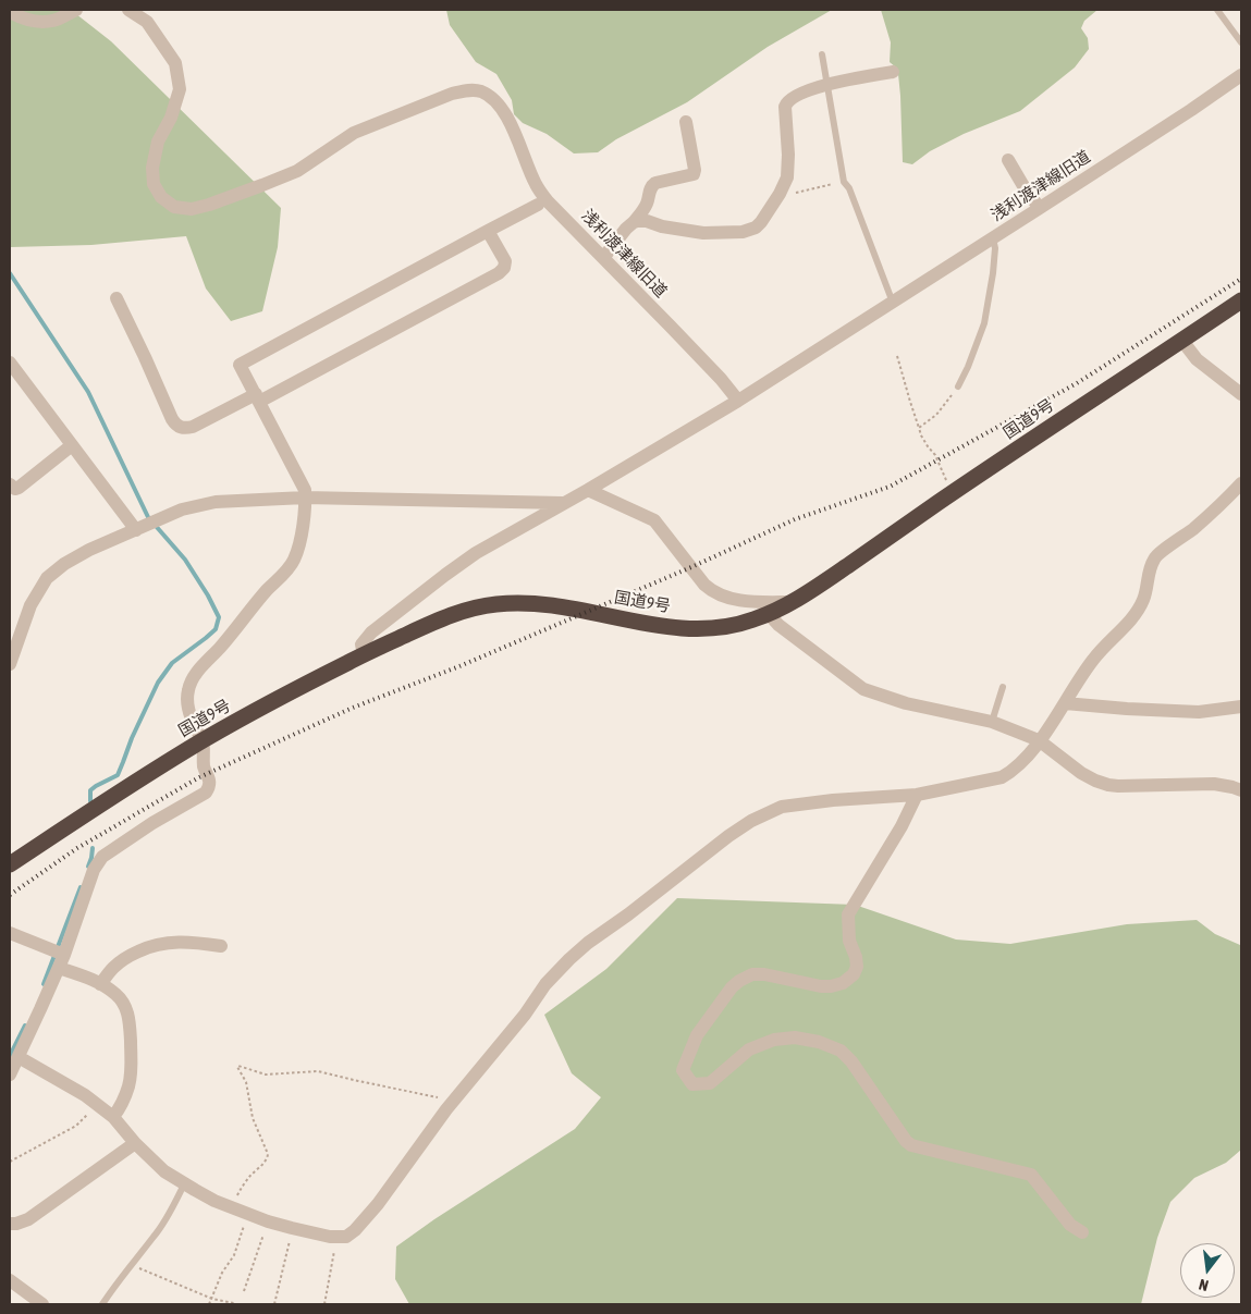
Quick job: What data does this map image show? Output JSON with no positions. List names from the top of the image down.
{
  "streets": {
    "highway": ["国道9号"],
    "street": ["浅利渡津線旧道"]
  },
  "north": "bottom"
}
